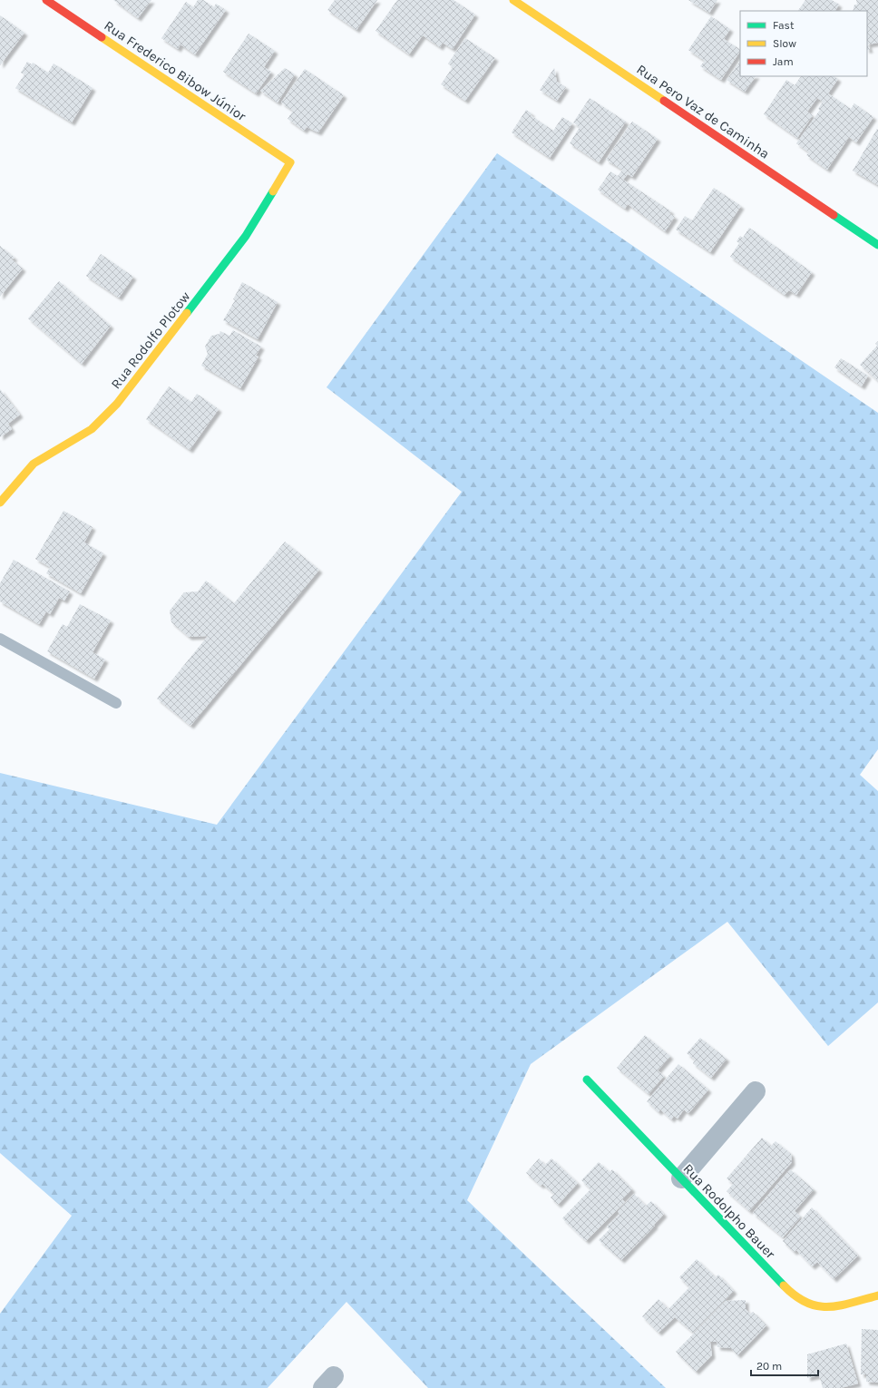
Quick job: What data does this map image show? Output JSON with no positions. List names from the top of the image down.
{
  "streets": {
    "street": [
      "Rua Frederico Bibow Júnior",
      "Rua Pero Vaz de Caminha",
      "Rua Rodolfo Plotow",
      "Rua Rodolpho Bauer"
    ]
  },
  "crossings": [
    ["Rua Frederico Bibow Júnior", "Rua Rodolfo Plotow"]
  ],
  "legend": ["Fast", "Slow", "Jam"],
  "scale_bar": "20 m"
}
